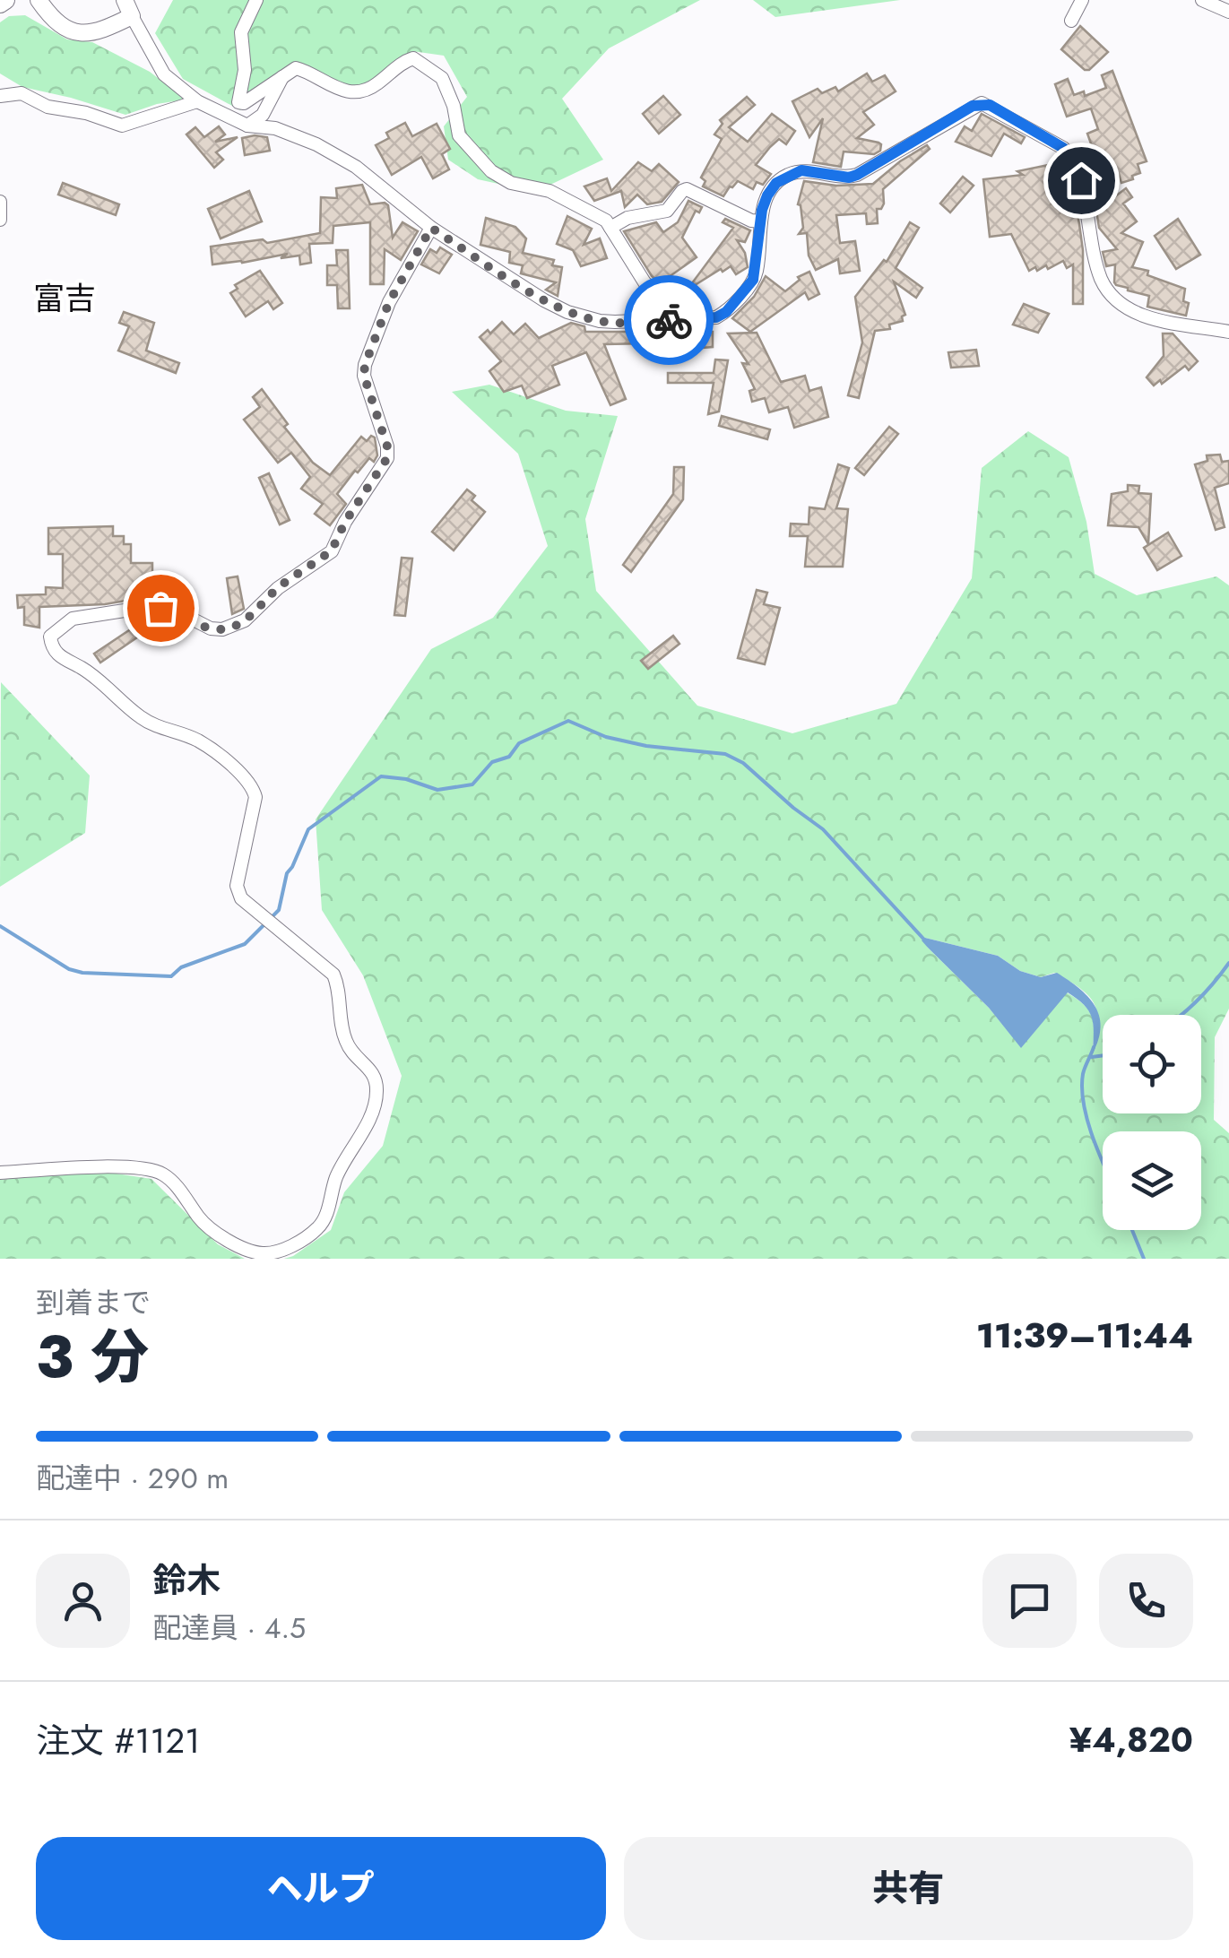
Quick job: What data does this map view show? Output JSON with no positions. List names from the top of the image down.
{
  "districts": ["富吉"],
  "page": {
    "heading": ["3 分", "到着まで", "11:39–11:44"],
    "panel": [
      "鈴木",
      "配達員 · 4.5",
      "注文 #1121",
      "¥4,820"
    ],
    "bar": "配達中 · 290 m",
    "buttons": ["ヘルプ", "共有"]
  }
}
